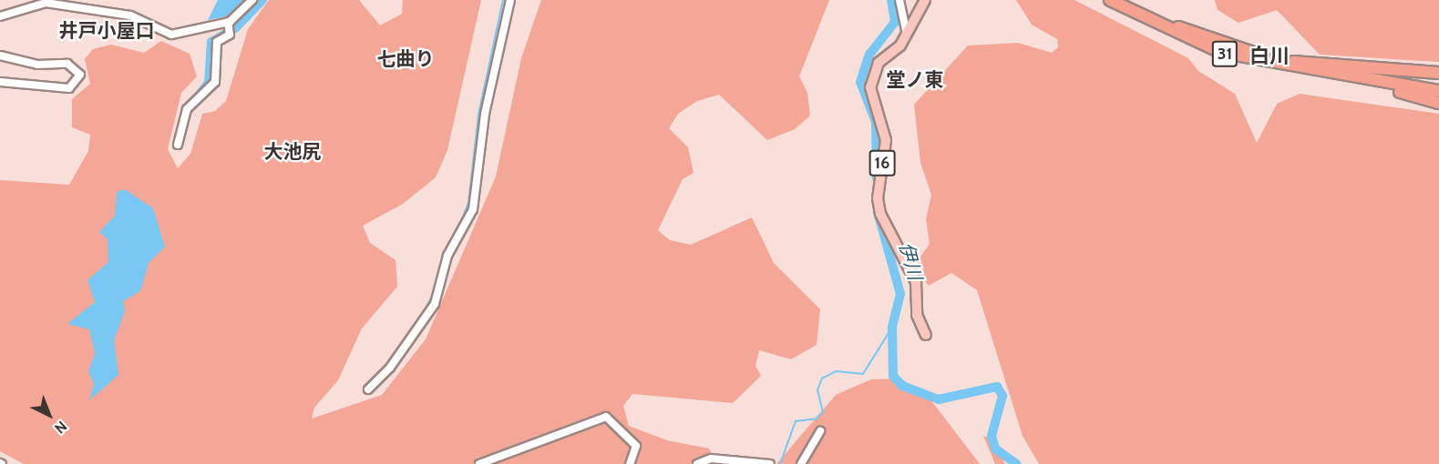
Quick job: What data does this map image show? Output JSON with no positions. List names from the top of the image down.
{
  "streets": {
    "highway": ["31"],
    "main road": ["16"]
  },
  "districts": [
    "井戸小屋口",
    "白川",
    "七曲り",
    "堂ノ東",
    "大池尻"
  ],
  "water": ["伊川"],
  "north": "bottom right"
}
